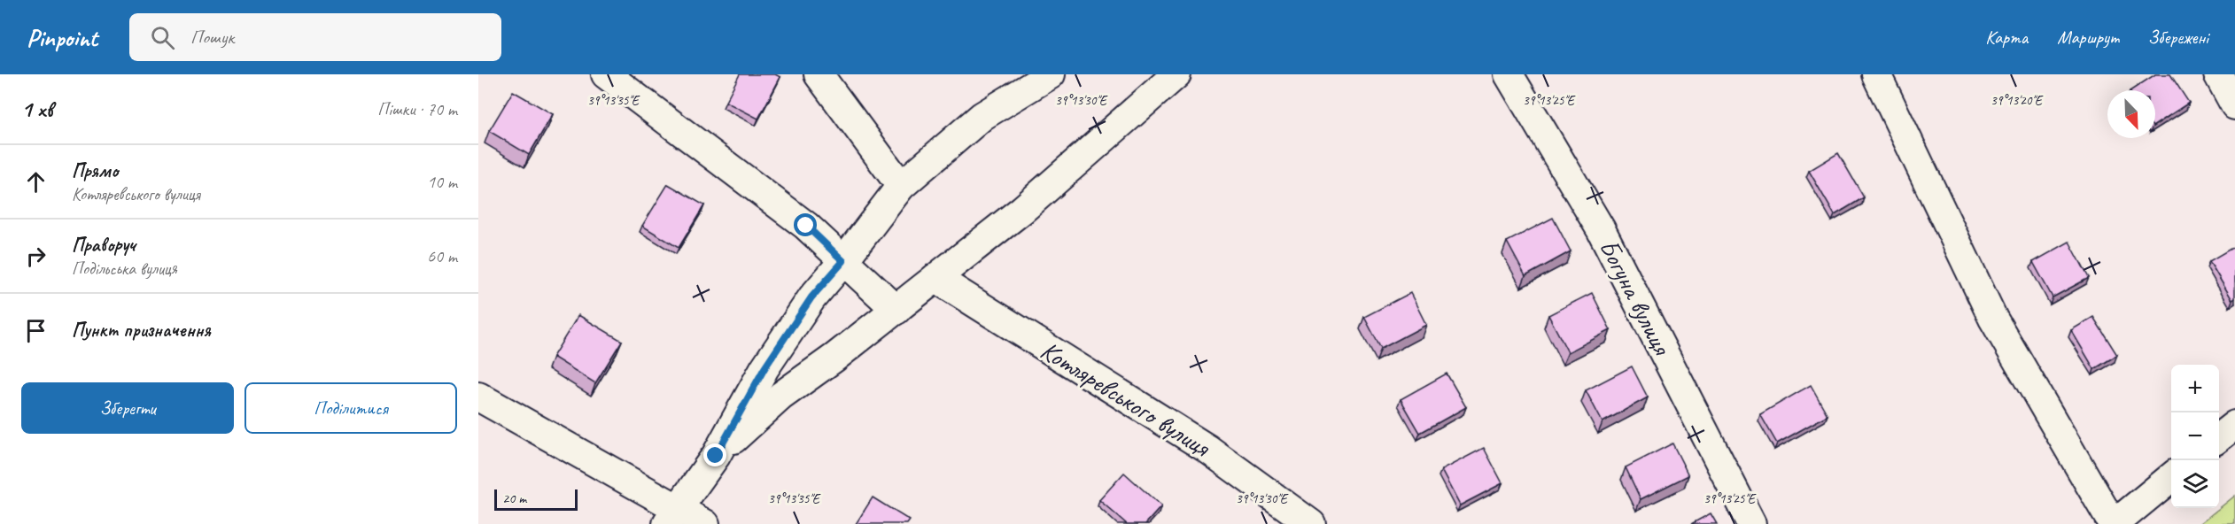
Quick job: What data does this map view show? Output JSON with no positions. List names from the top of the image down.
{
  "streets": {
    "street": ["Богуна вулиця", "Котляревського вулиця"]
  },
  "scale_bar": "20 m",
  "north": "bottom right",
  "page": {
    "header": "Pinpoint",
    "search": "Пошук",
    "nav": ["Карта", "Маршрут", "Збережені"],
    "heading": ["1 хв", "Пішки · 70 m"],
    "list": [
      ["Прямо", "Котляревського вулиця", "10 m"],
      ["Праворуч", "Подільська вулиця", "60 m"],
      "Пункт призначення"
    ],
    "map_buttons": ["+", "−"],
    "buttons": ["Зберегти", "Поділитися"],
    "scale": "20 m"
  },
  "coordinates": [
    "39°13'35\"E",
    "39°13'30\"E",
    "39°13'25\"E",
    "39°13'20\"E"
  ]
}
